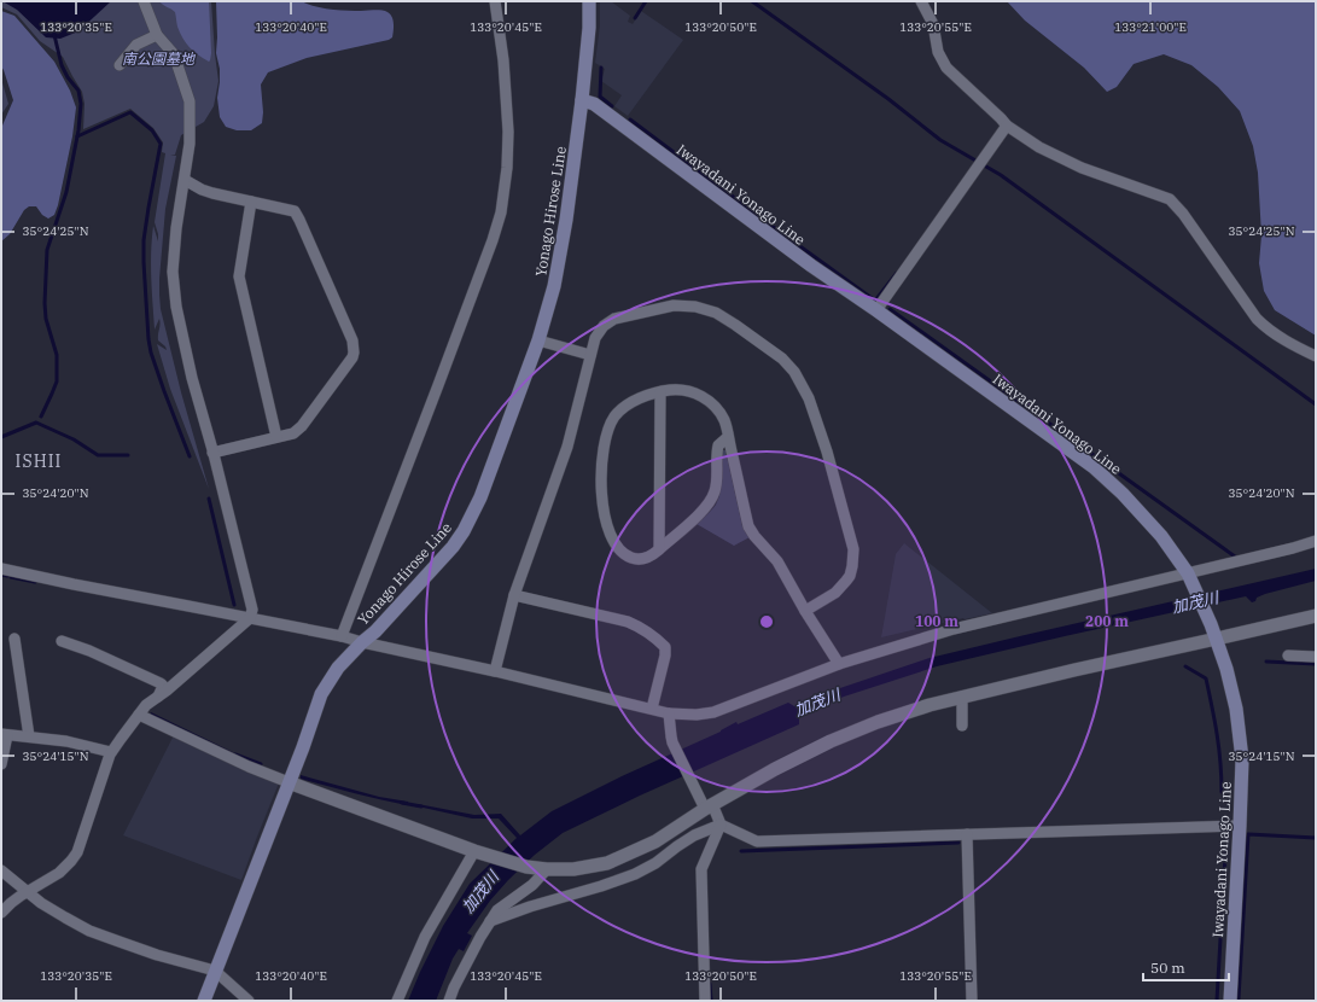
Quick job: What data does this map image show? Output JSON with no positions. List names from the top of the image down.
{
  "streets": {
    "main road": ["Iwayadani Yonago Line", "Yonago Hirose Line"]
  },
  "crossings": [
    ["Iwayadani Yonago Line", "Yonago Hirose Line"]
  ],
  "districts": ["ISHII"],
  "water": ["加茂川"],
  "parks": ["南公園墓地"],
  "scale_bar": "50 m",
  "coordinates": [
    "133°20'35\"E",
    "133°20'40\"E",
    "133°20'45\"E",
    "133°20'50\"E",
    "133°20'55\"E",
    "133°21'00\"E",
    "35°24'25\"N",
    "35°24'20\"N",
    "35°24'15\"N"
  ],
  "rings": ["100 m", "200 m"]
}
